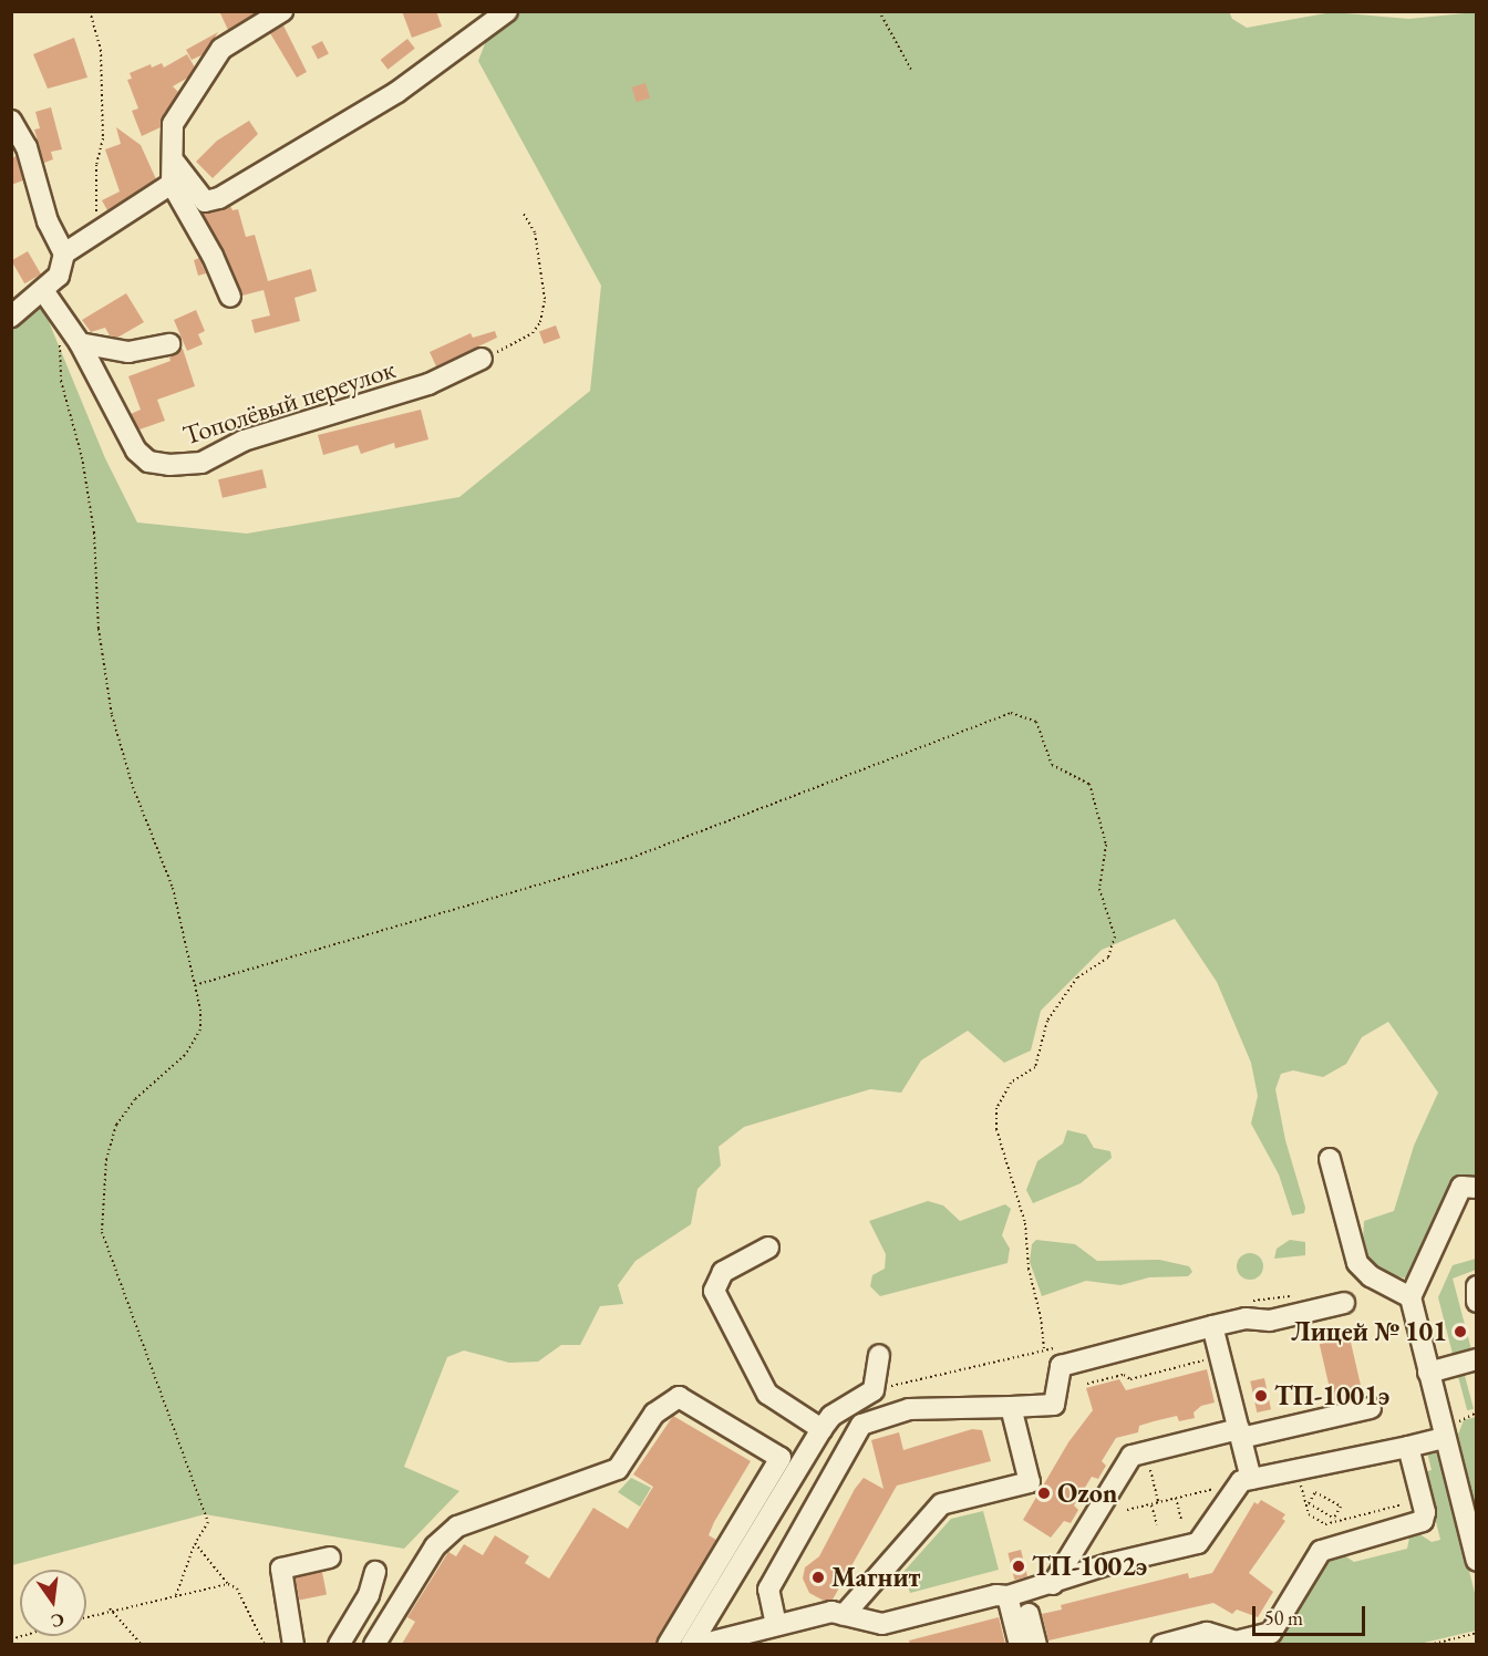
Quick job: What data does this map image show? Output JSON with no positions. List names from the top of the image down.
{
  "streets": {
    "street": ["Тополёвый переулок"]
  },
  "places": [
    "Лицей № 101",
    "ТП-1001э",
    "Ozon",
    "ТП-1002э",
    "Магнит"
  ],
  "scale_bar": "50 m",
  "north": "bottom"
}
